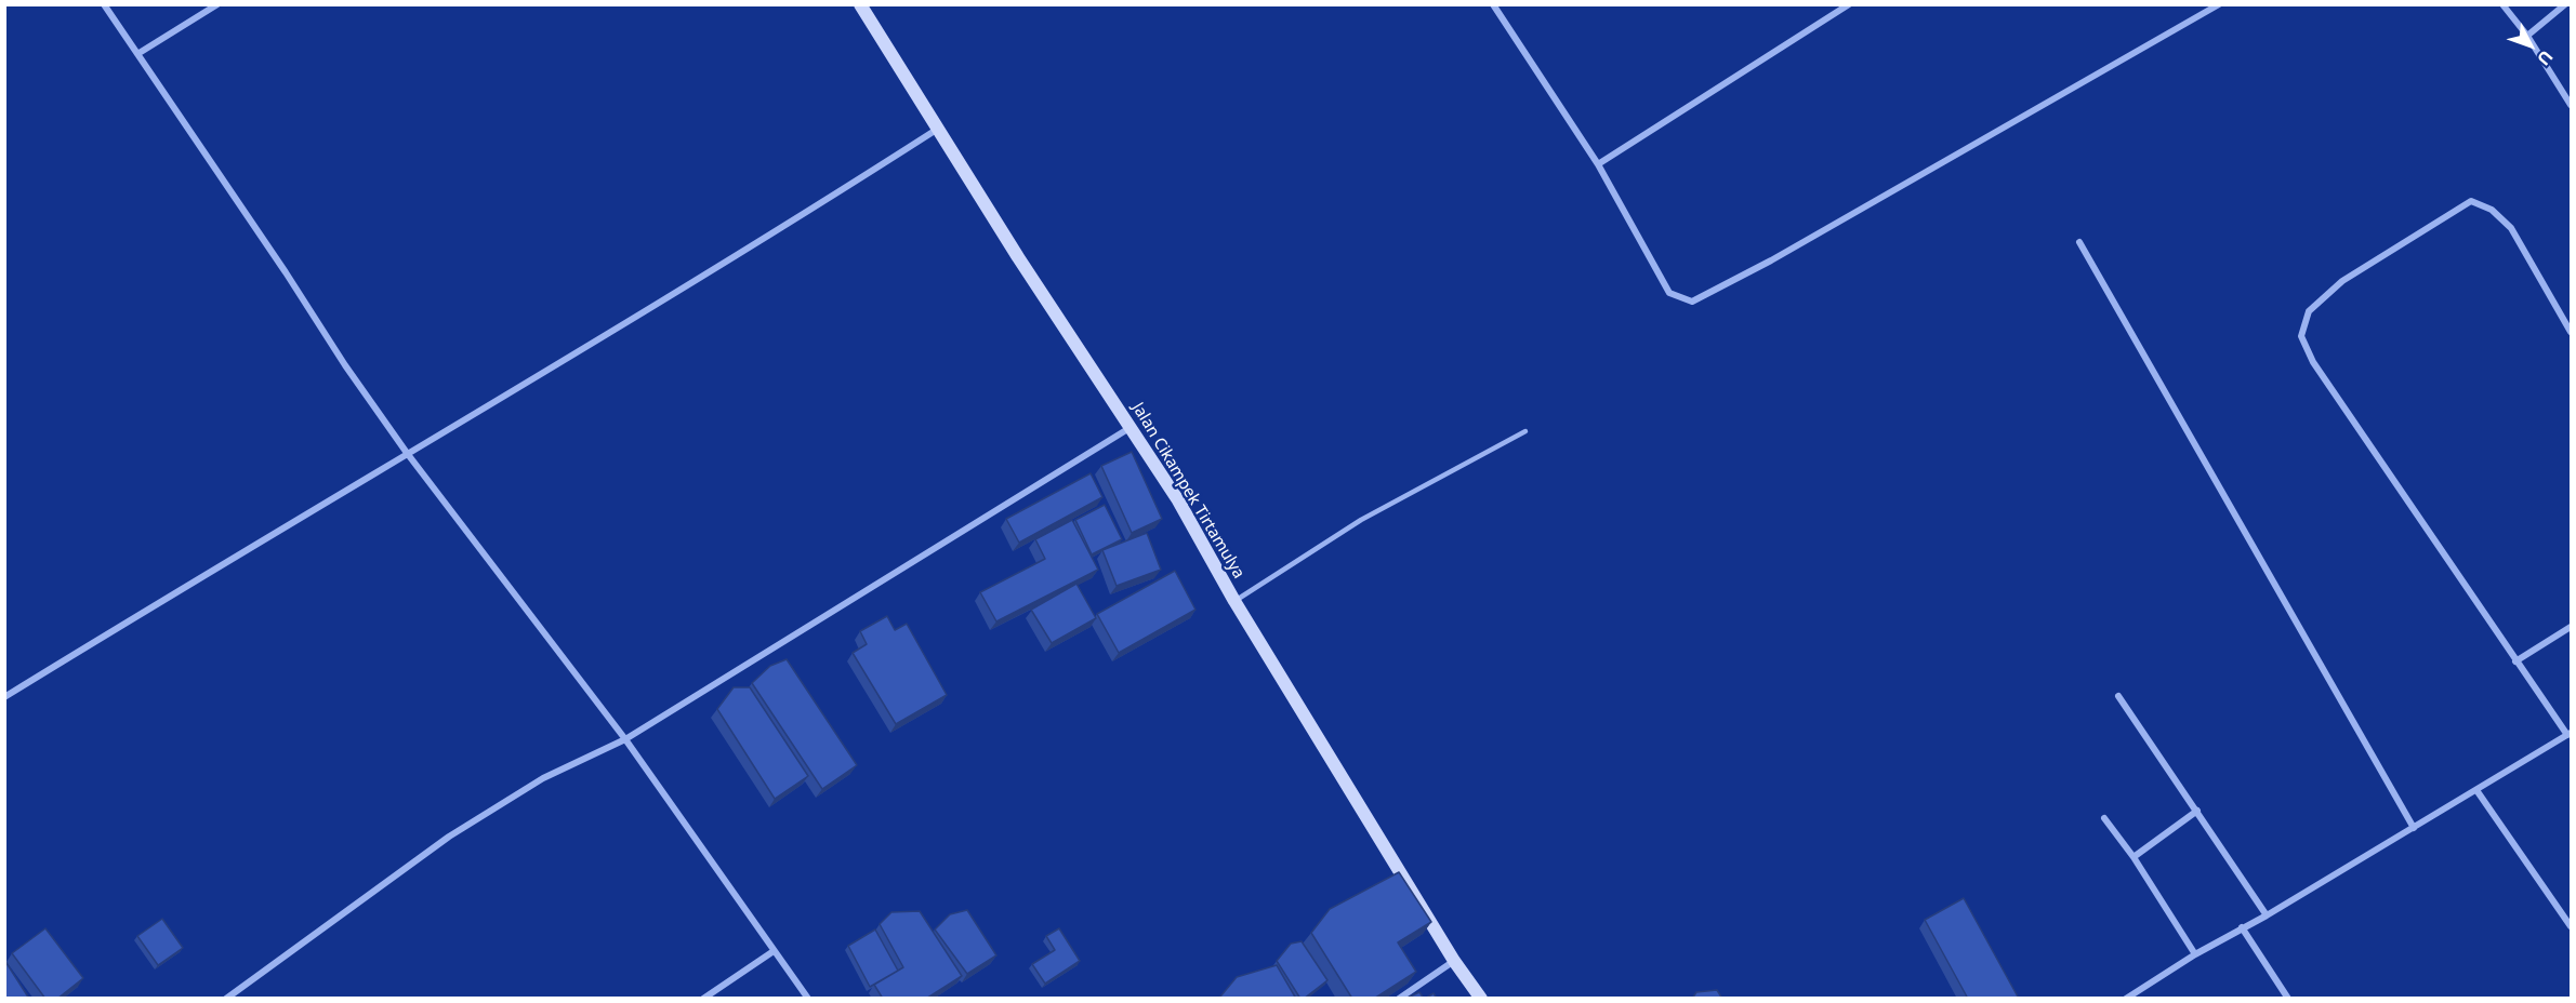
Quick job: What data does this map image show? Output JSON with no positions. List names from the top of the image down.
{
  "streets": {
    "street": ["Jalan Cikampek Tirtamulya"]
  },
  "north": "bottom right"
}
